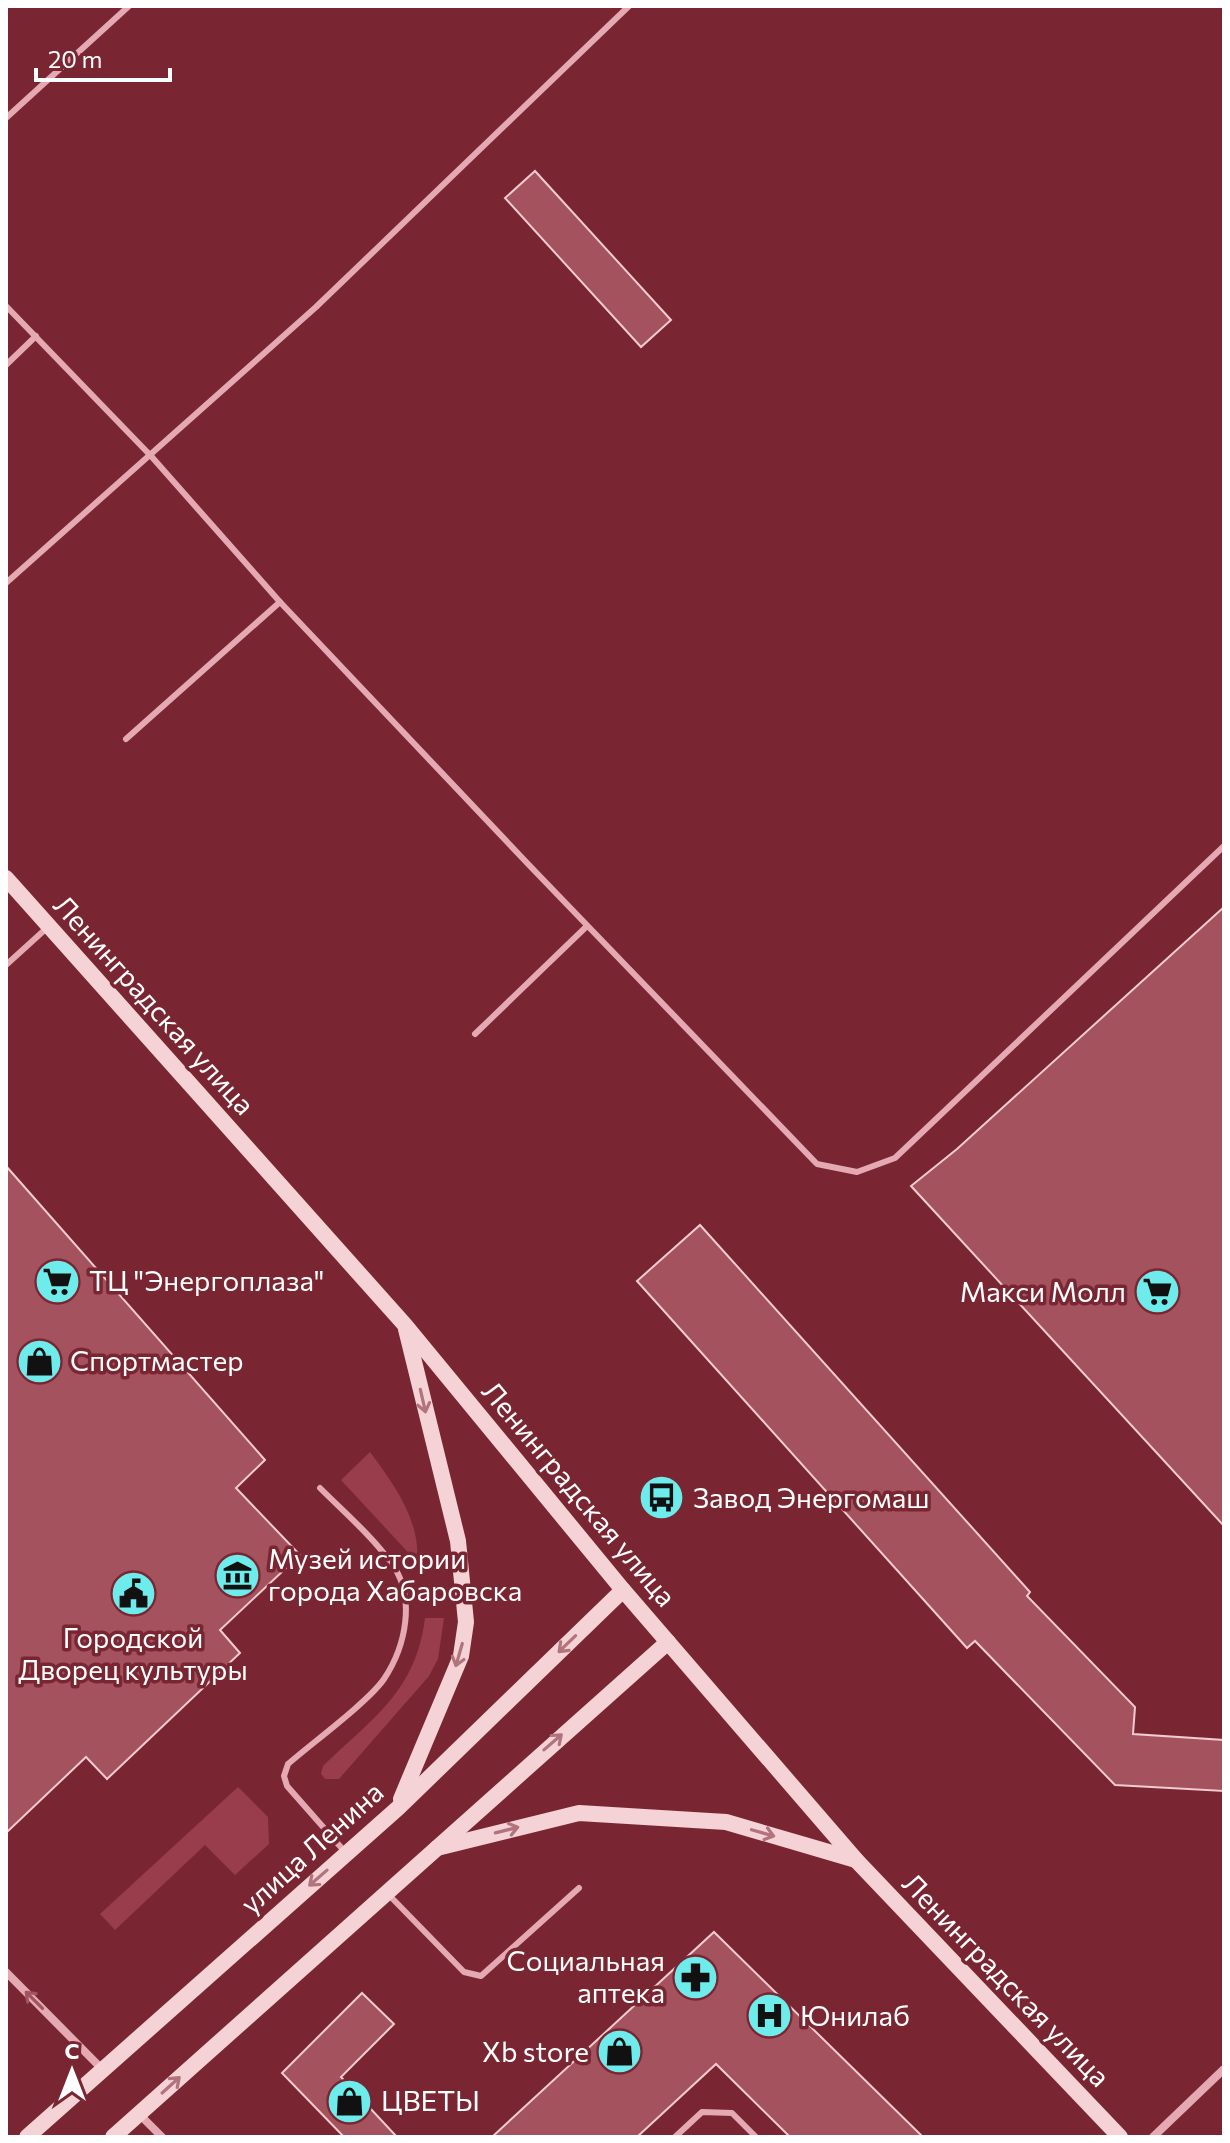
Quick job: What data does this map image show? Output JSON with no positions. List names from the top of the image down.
{
  "streets": {
    "main road": ["Ленинградская улица", "улица Ленина"]
  },
  "crossings": [
    ["Ленинградская улица", "улица Ленина"]
  ],
  "places": {
    "supermarket": ["ТЦ \"Энергоплаза\"", "Макси Молл"],
    "shop": ["Спортмастер", "Xb store", "ЦВЕТЫ"],
    "bus stop": ["Завод Энергомаш"],
    "museum": ["Музей истории города Хабаровска"],
    "public building": ["Городской Дворец культуры"],
    "pharmacy": ["Социальная аптека"],
    "hospital": ["Юнилаб"]
  },
  "scale_bar": "20 m",
  "north": "top"
}
